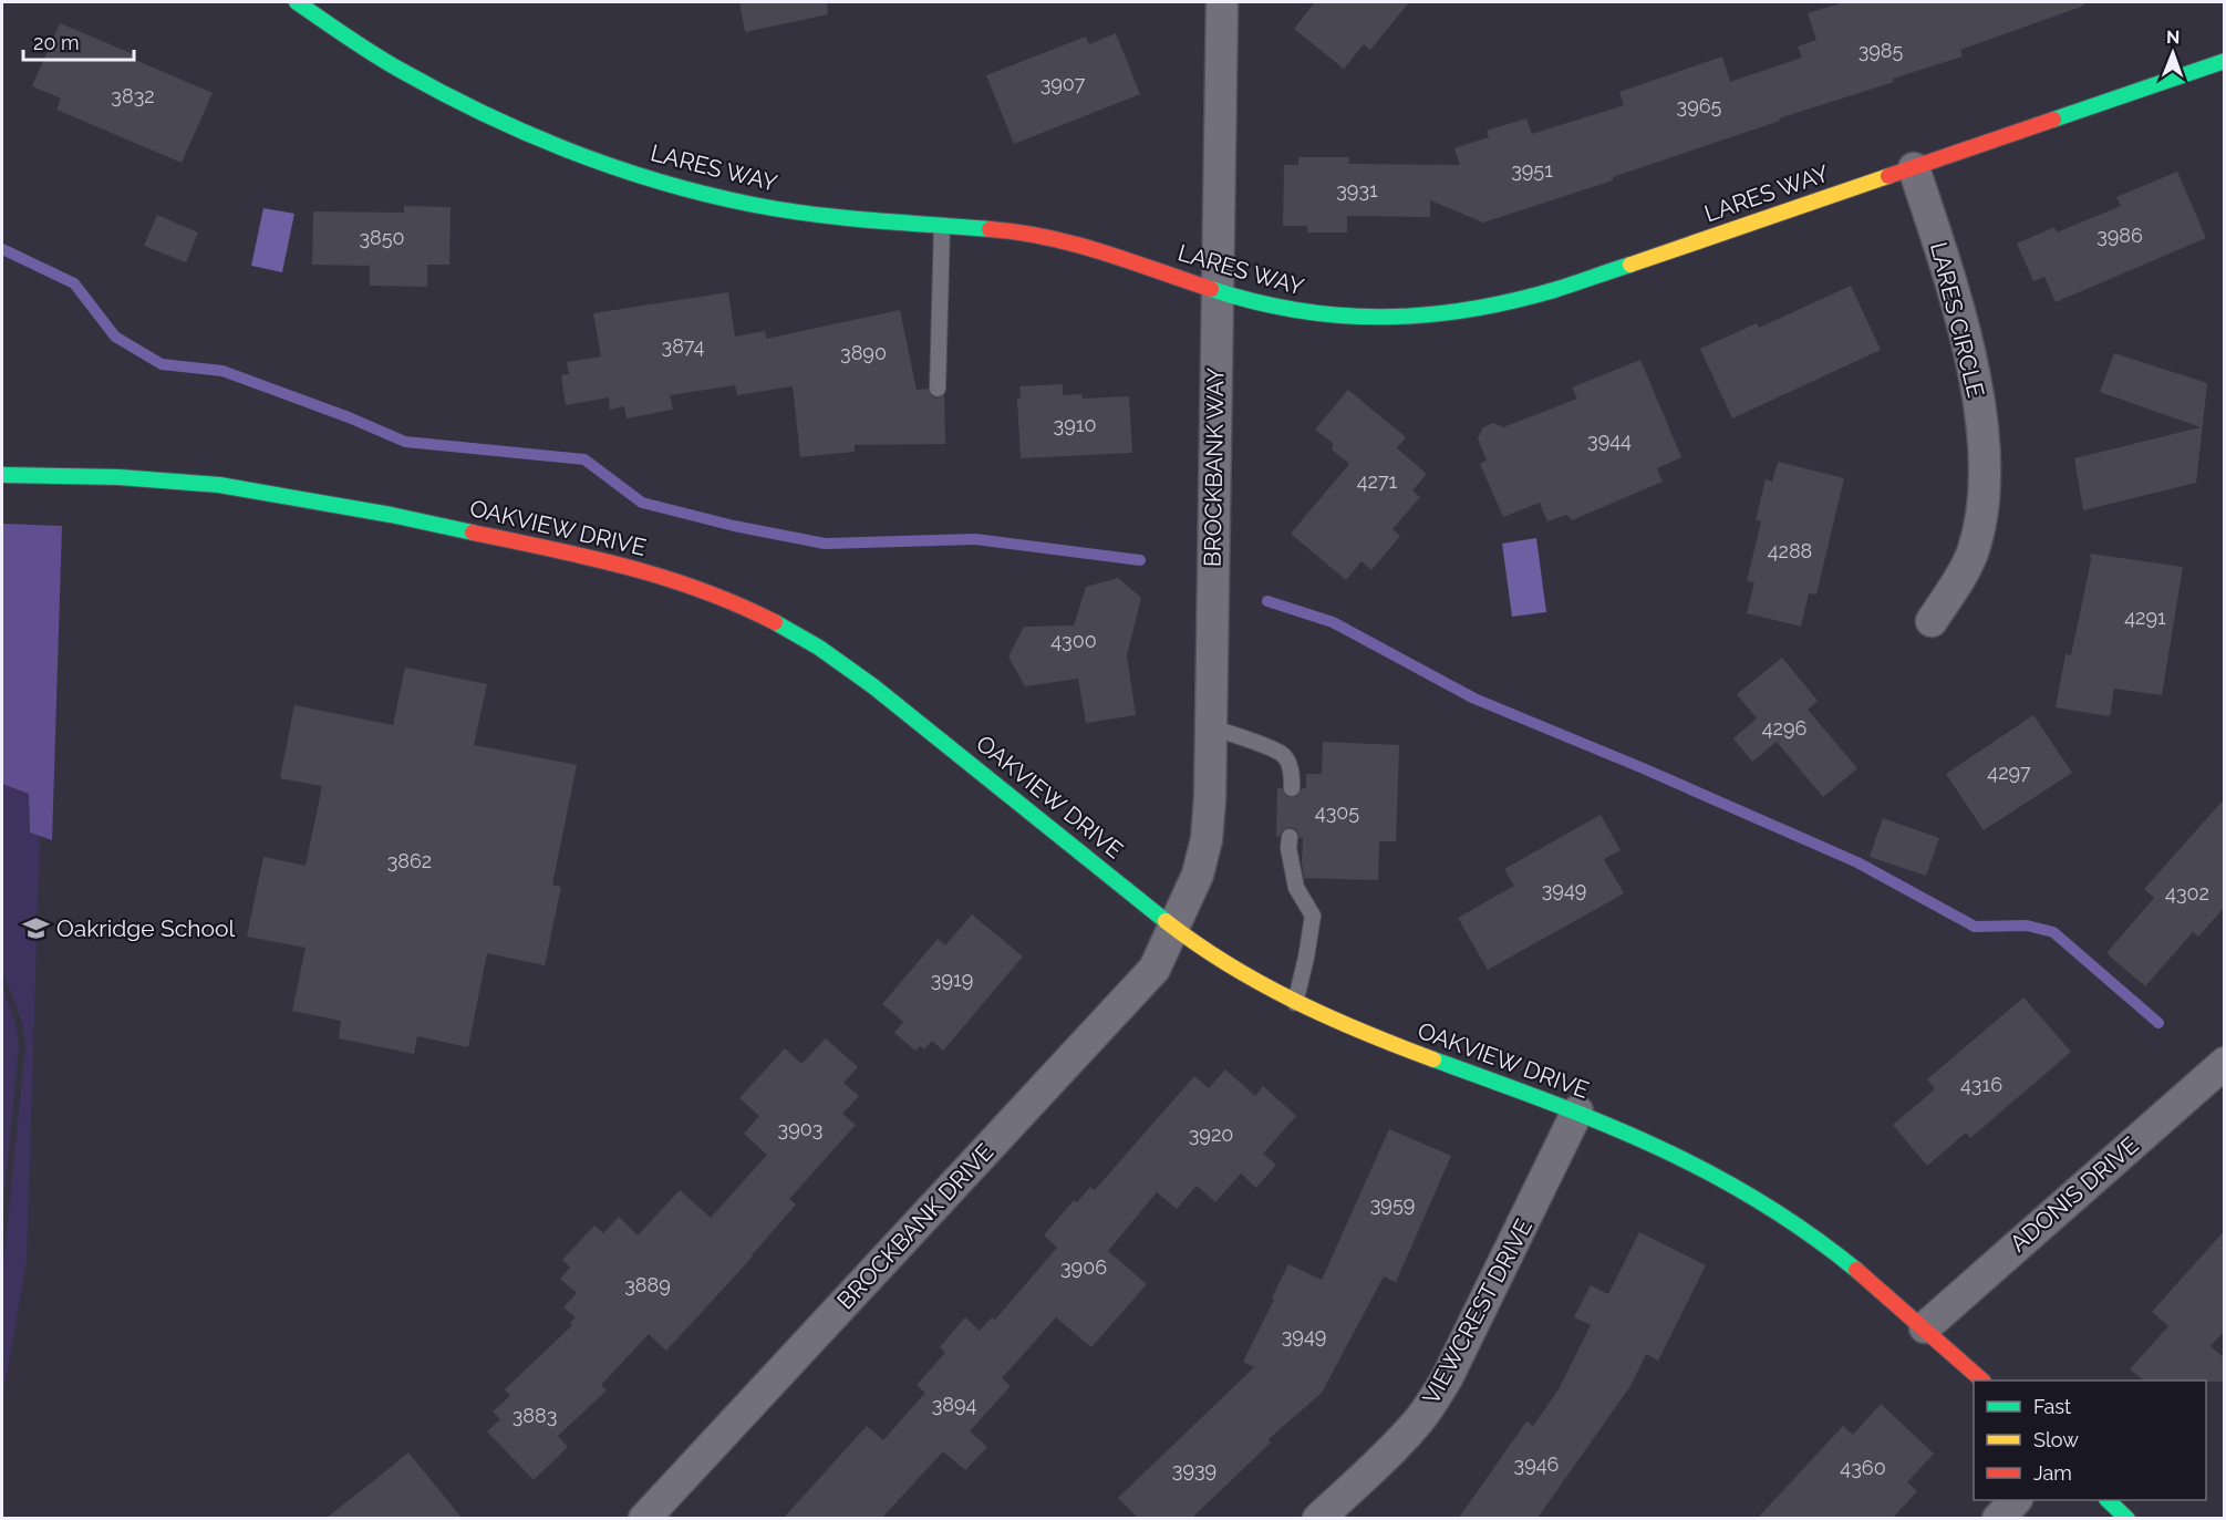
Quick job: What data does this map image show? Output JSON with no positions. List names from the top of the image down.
{
  "streets": {
    "street": [
      "LARES WAY",
      "LARES CIRCLE",
      "BROCKBANK WAY",
      "OAKVIEW DRIVE",
      "ADONIS DRIVE",
      "BROCKBANK DRIVE",
      "VIEWCREST DRIVE"
    ]
  },
  "crossings": [
    ["LARES WAY", "LARES CIRCLE"],
    ["LARES WAY", "BROCKBANK WAY"],
    ["BROCKBANK WAY", "OAKVIEW DRIVE"],
    ["BROCKBANK WAY", "BROCKBANK DRIVE"],
    ["OAKVIEW DRIVE", "ADONIS DRIVE"],
    ["OAKVIEW DRIVE", "BROCKBANK DRIVE"],
    ["OAKVIEW DRIVE", "VIEWCREST DRIVE"]
  ],
  "places": {
    "school or university": ["Oakridge School"]
  },
  "house_numbers": [
    "3985",
    "3907",
    "3832",
    "3965",
    "3951",
    "3931",
    "3986",
    "3850",
    "3874",
    "3890",
    "3910",
    "3944",
    "4271",
    "4288",
    "4291",
    "4300",
    "4296",
    "4297",
    "4305",
    "3862",
    "3949",
    "4302",
    "3919",
    "4316",
    "3903",
    "3920",
    "3959",
    "3906",
    "3889",
    "3949",
    "3894",
    "3883",
    "3946",
    "4360",
    "3939"
  ],
  "legend": ["Fast", "Slow", "Jam"],
  "scale_bar": "20 m",
  "north": "top"
}
